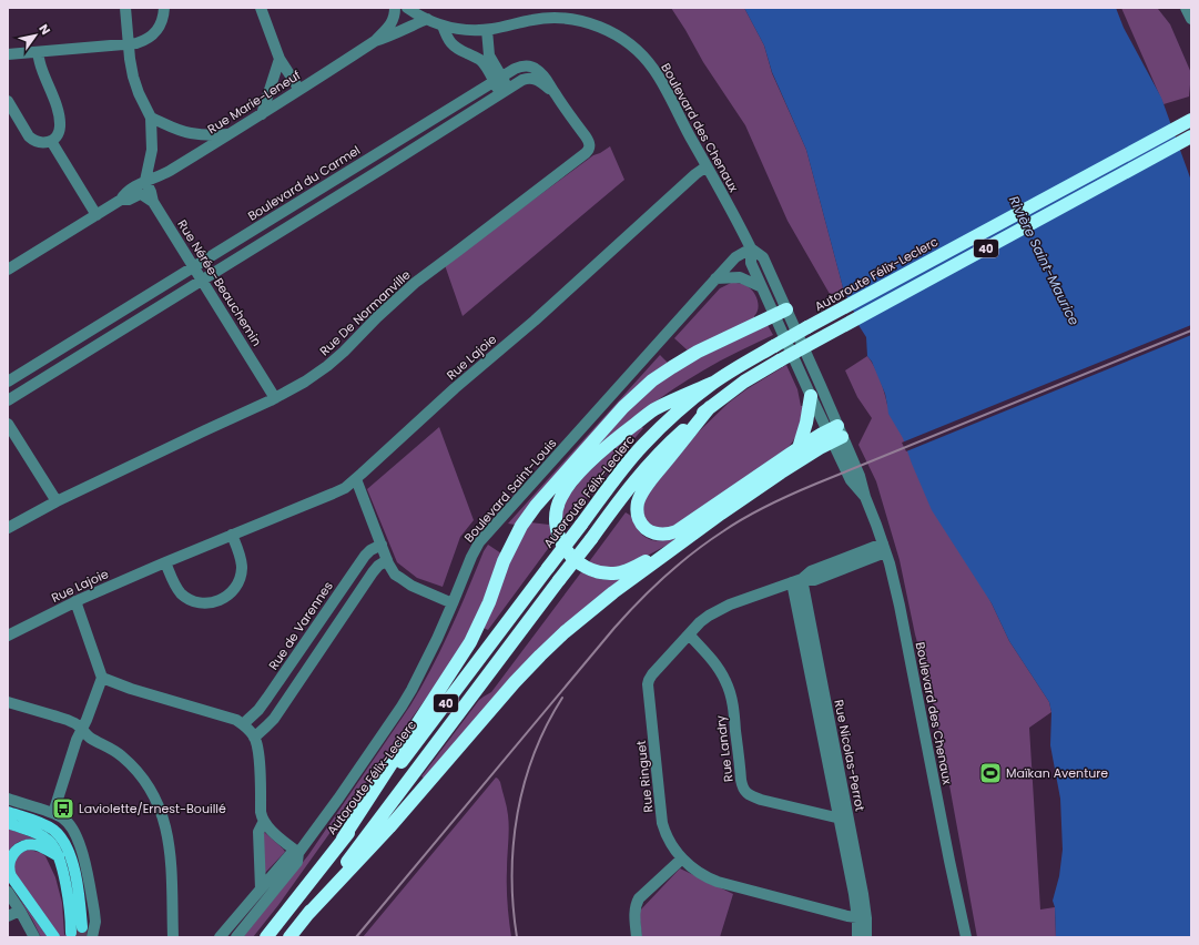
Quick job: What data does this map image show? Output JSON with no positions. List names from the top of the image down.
{
  "streets": {
    "highway": ["40", "Autoroute Félix-Leclerc"],
    "street": [
      "Rue Marie-Leneuf",
      "Boulevard des Chenaux",
      "Boulevard du Carmel",
      "Rue Nérée-Beauchemin",
      "Rue De Normanville",
      "Rue Lajoie",
      "Boulevard Saint-Louis",
      "Rue de Varennes",
      "Rue Landry",
      "Rue Nicolas-Perrot",
      "Rue Ringuet"
    ]
  },
  "crossings": [
    ["Rue Marie-Leneuf", "Boulevard des Chenaux"],
    ["Rue Marie-Leneuf", "Rue Nérée-Beauchemin"],
    ["Boulevard des Chenaux", "Rue Lajoie"],
    ["Boulevard des Chenaux", "Boulevard Saint-Louis"],
    ["Boulevard des Chenaux", "Rue Ringuet"],
    ["Boulevard du Carmel", "Rue Nérée-Beauchemin"],
    ["Boulevard du Carmel", "Rue De Normanville"],
    ["Rue Nérée-Beauchemin", "Rue De Normanville"],
    ["Rue Landry", "Rue Nicolas-Perrot"],
    ["Rue Landry", "Rue Ringuet"],
    ["Rue Nicolas-Perrot", "Rue Ringuet"]
  ],
  "water": ["Rivière Saint-Maurice"],
  "places": {
    "sports": ["Maïkan Aventure"],
    "bus stop": ["Laviolette/Ernest-Bouillé"]
  },
  "north": "top right"
}
